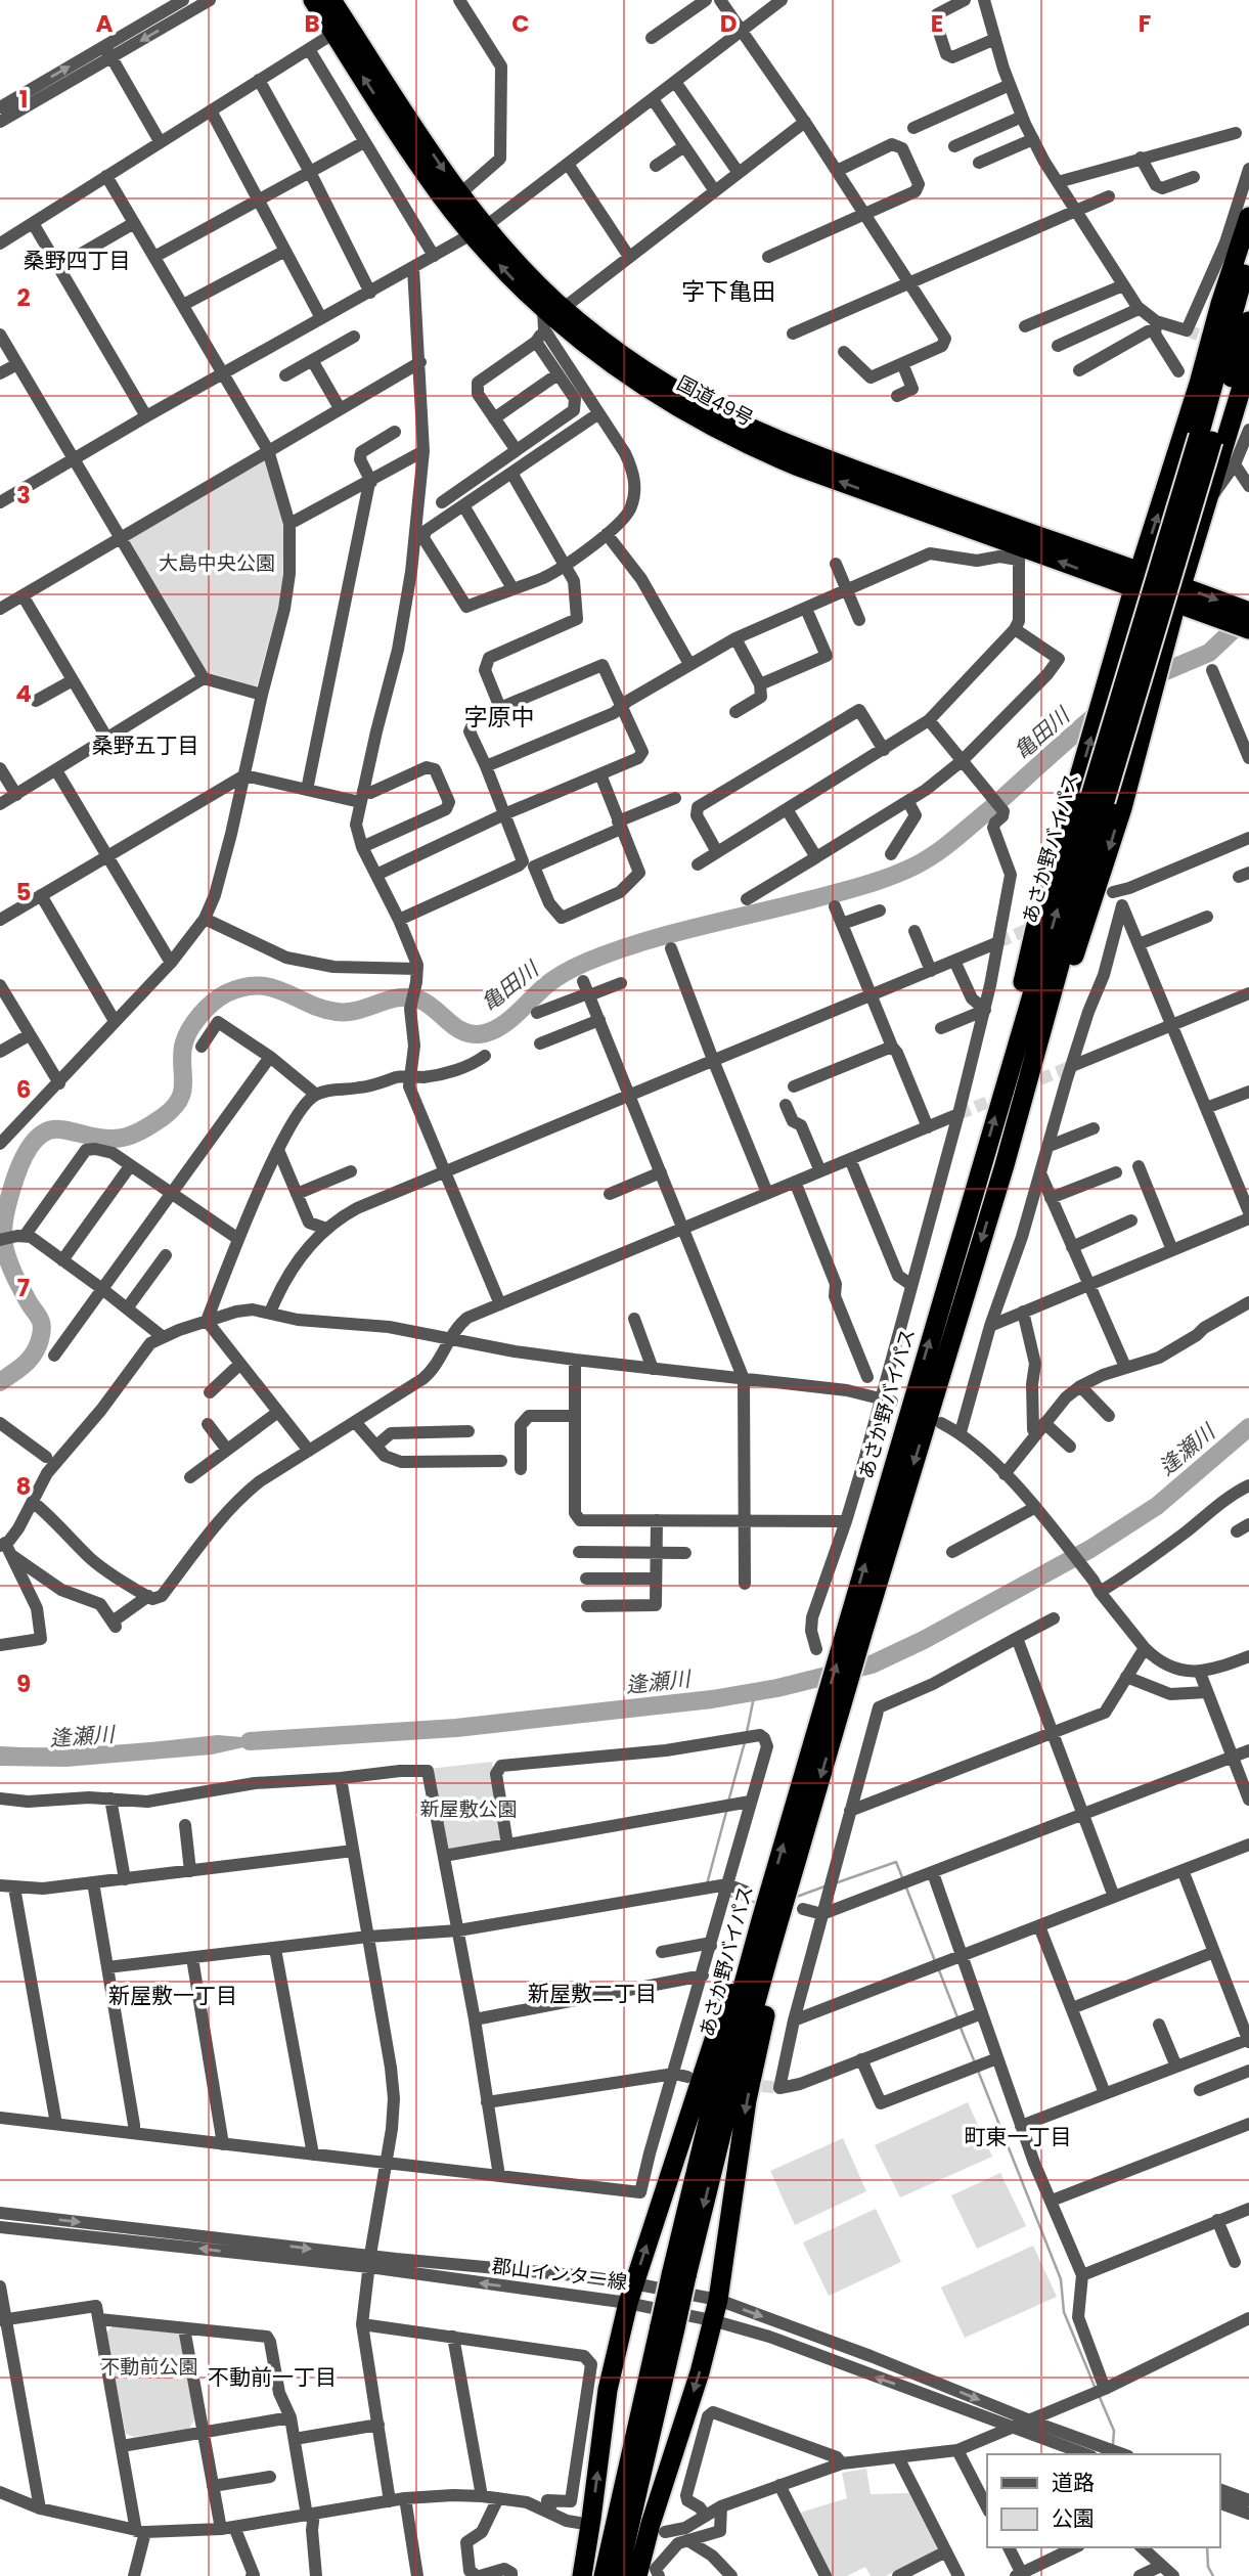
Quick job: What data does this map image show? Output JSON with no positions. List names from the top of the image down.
{
  "streets": {
    "highway": ["国道49号", "あさか野バイパス"],
    "street": ["郡山インター線"]
  },
  "districts": [
    "桑野四丁目",
    "字下亀田",
    "字原中",
    "桑野五丁目",
    "新屋敷二丁目",
    "新屋敷一丁目",
    "町東一丁目",
    "不動前一丁目"
  ],
  "water": ["亀田川", "逢瀬川"],
  "parks": ["大島中央公園", "新屋敷公園", "不動前公園"],
  "legend": ["道路", "公園"],
  "grid": {
    "columns": [
      "A",
      "B",
      "C",
      "D",
      "E",
      "F"
    ],
    "rows": [
      "1",
      "2",
      "3",
      "4",
      "5",
      "6",
      "7",
      "8",
      "9"
    ]
  }
}
